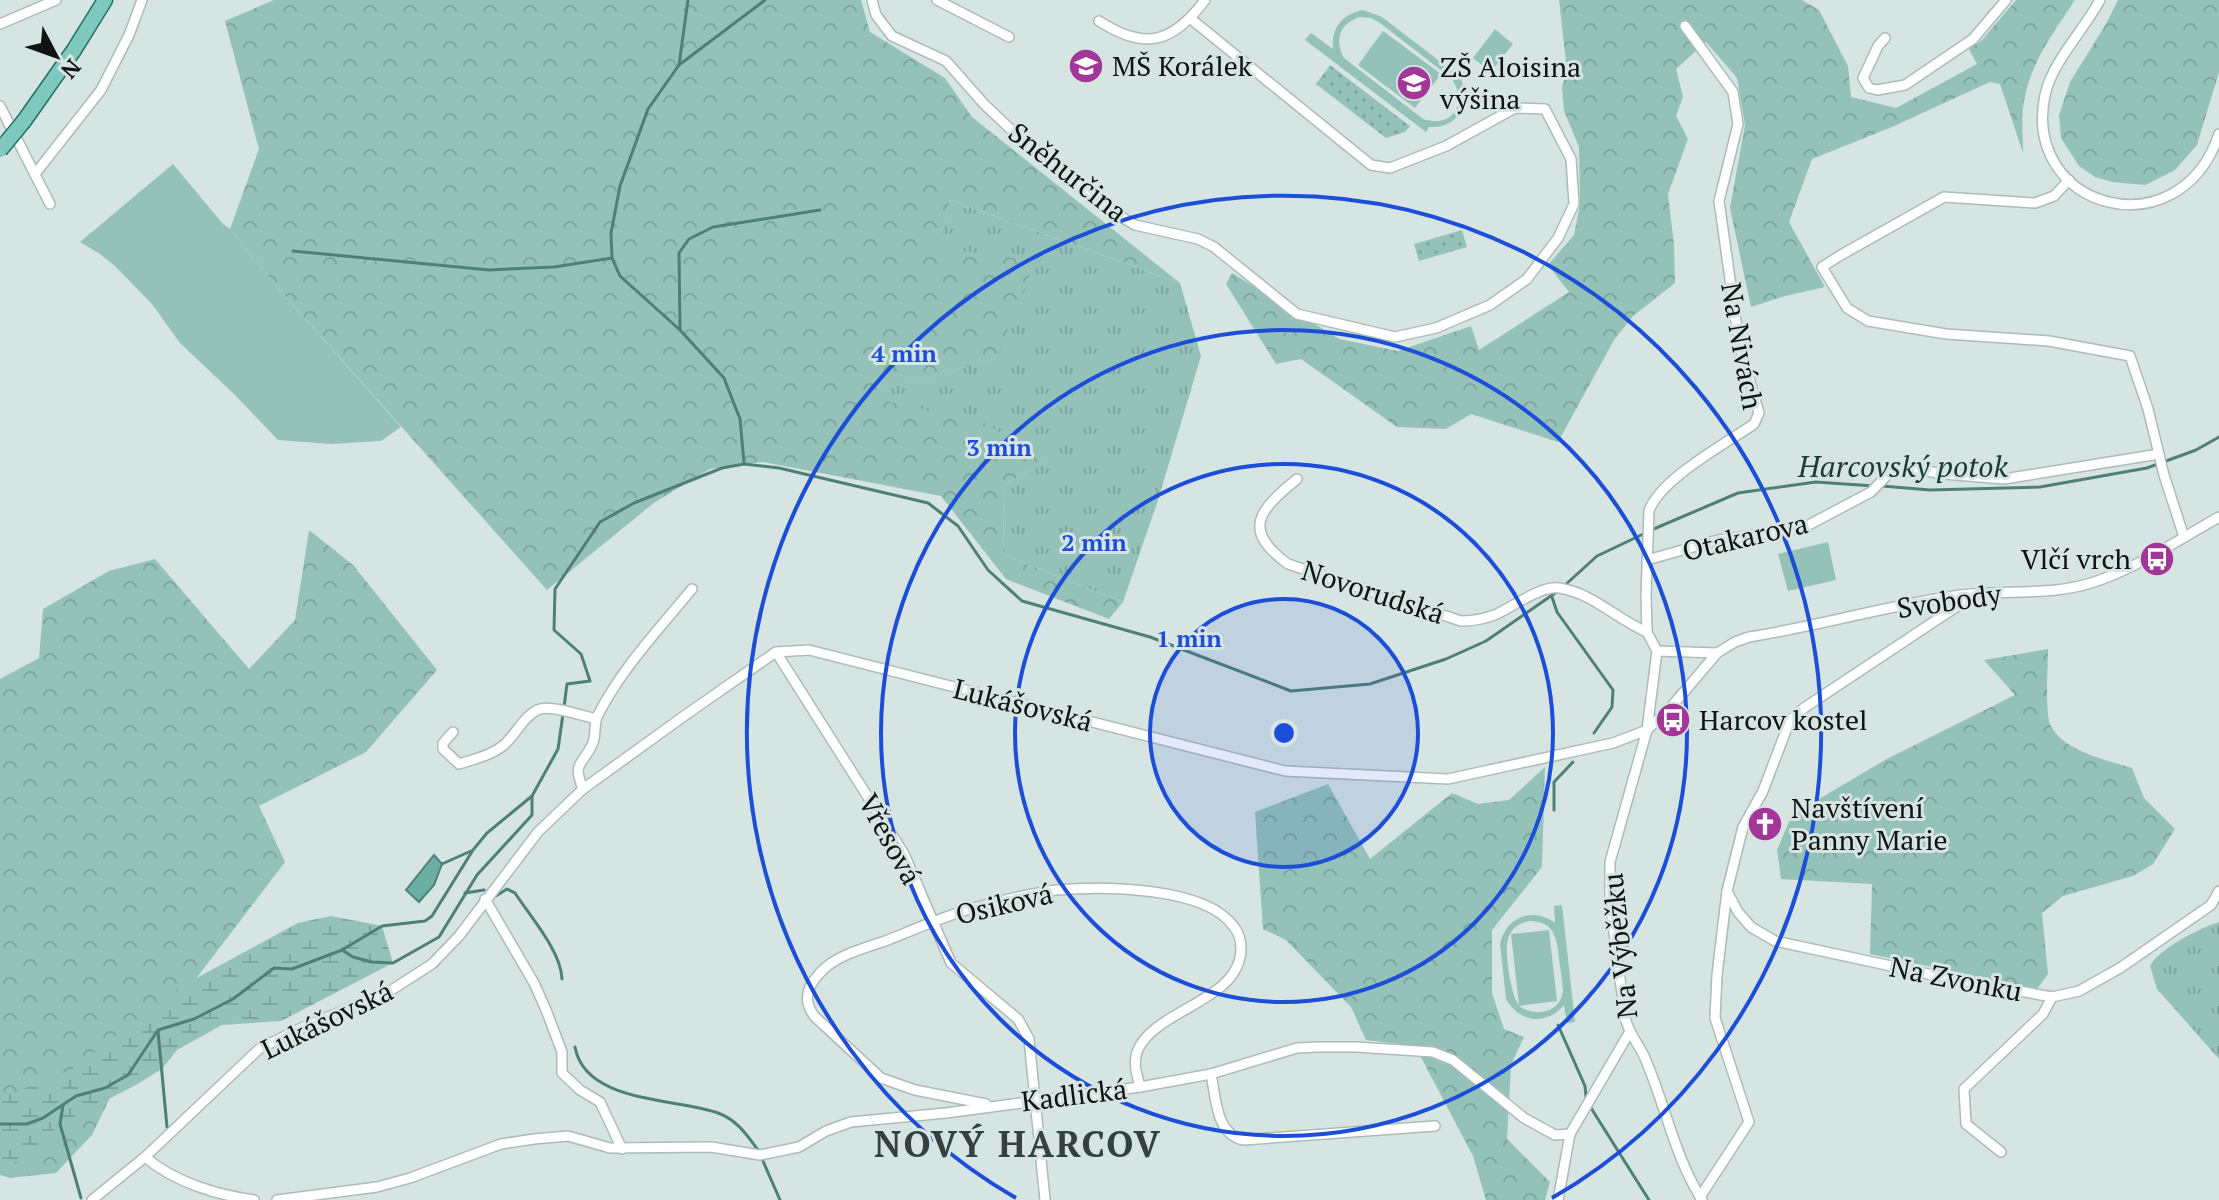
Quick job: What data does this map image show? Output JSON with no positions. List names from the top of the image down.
{
  "streets": {
    "street": [
      "Sněhurčina",
      "Na Nivách",
      "Otakarova",
      "Novorudská",
      "Svobody",
      "Lukášovská",
      "Vřesová",
      "Osiková",
      "Na Výběžku",
      "Na Zvonku",
      "Kadlická"
    ]
  },
  "crossings": [
    ["Na Nivách", "Otakarova"],
    ["Na Nivách", "Novorudská"],
    ["Svobody", "Lukášovská"],
    ["Svobody", "Na Výběžku"],
    ["Lukášovská", "Vřesová"],
    ["Lukášovská", "Na Výběžku"],
    ["Vřesová", "Osiková"],
    ["Vřesová", "Kadlická"],
    ["Osiková", "Kadlická"]
  ],
  "districts": ["NOVÝ HARCOV"],
  "water": ["Harcovský potok"],
  "places": {
    "school or university": ["MŠ Korálek", "ZŠ Aloisina výšina"],
    "bus stop": ["Vlčí vrch", "Harcov kostel"],
    "church": ["Navštívení Panny Marie"]
  },
  "north": "bottom right",
  "rings": [
    "4 min",
    "3 min",
    "2 min",
    "1 min"
  ]
}
